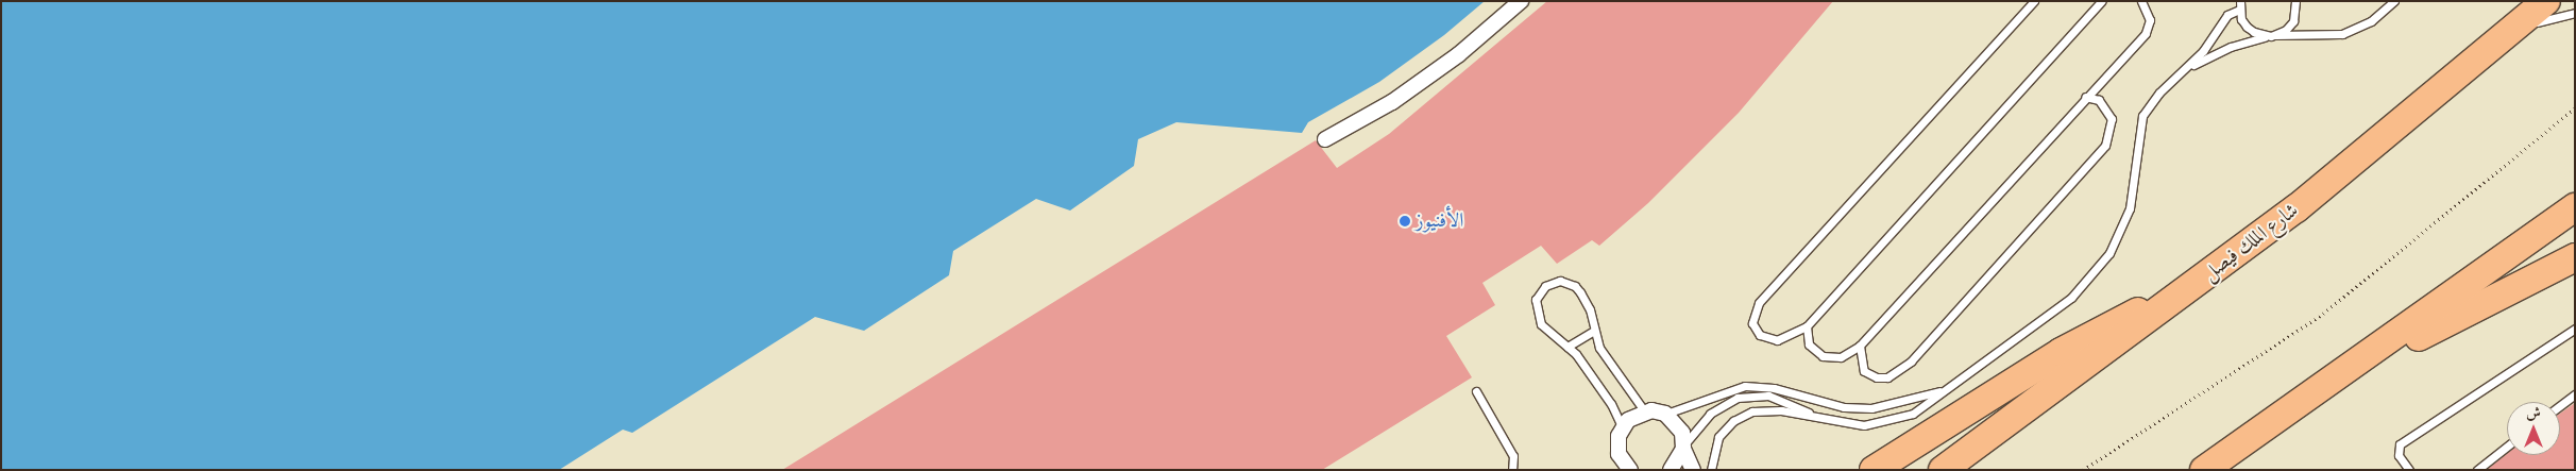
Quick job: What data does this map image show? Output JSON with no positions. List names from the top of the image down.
{
  "streets": {
    "highway": ["شارع الملك فيصل"]
  },
  "places": ["الأفنيوز"],
  "north": "top"
}
